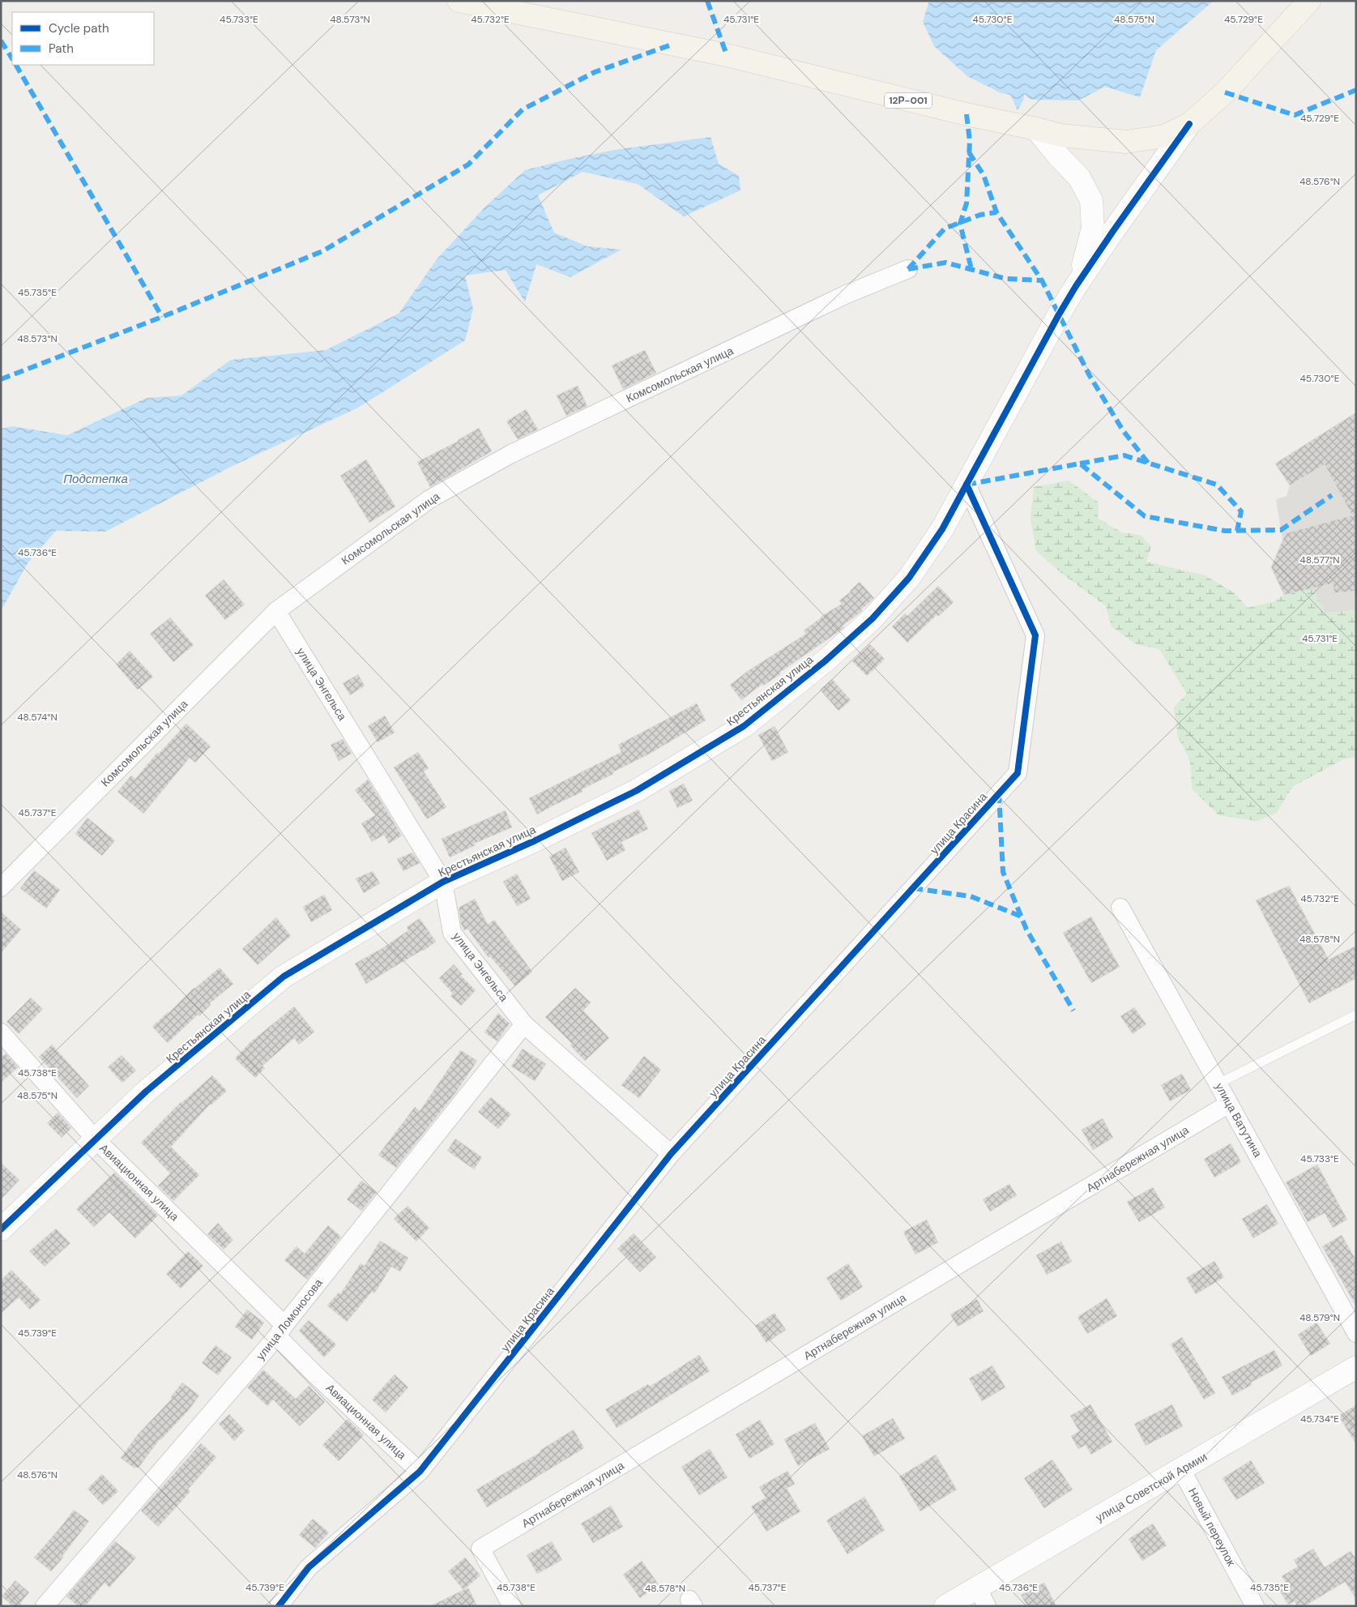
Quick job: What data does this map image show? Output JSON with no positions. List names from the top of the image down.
{
  "streets": {
    "main road": ["12Р-001"],
    "street": [
      "Комсомольская улица",
      "улица Энгельса",
      "Крестьянская улица",
      "улица Красина",
      "улица Ватутина",
      "Артнабережная улица",
      "Авиационная улица",
      "улица Ломоносова",
      "улица Советской Армии",
      "Новый переулок"
    ]
  },
  "crossings": [
    ["Комсомольская улица", "улица Энгельса"],
    ["улица Энгельса", "Крестьянская улица"],
    ["улица Энгельса", "улица Красина"],
    ["улица Энгельса", "улица Ломоносова"],
    ["Крестьянская улица", "улица Красина"],
    ["Крестьянская улица", "Авиационная улица"],
    ["улица Красина", "Авиационная улица"],
    ["улица Ватутина", "Артнабережная улица"],
    ["Авиационная улица", "улица Ломоносова"],
    ["улица Советской Армии", "Новый переулок"]
  ],
  "water": ["Подстепка"],
  "legend": ["Cycle path", "Path"],
  "coordinates": [
    "48.573°N",
    "48.575°N",
    "45.733°E",
    "45.732°E",
    "45.731°E",
    "45.730°E",
    "45.729°E",
    "48.576°N",
    "45.735°E",
    "45.736°E",
    "48.577°N",
    "48.574°N",
    "45.737°E",
    "48.578°N",
    "45.738°E",
    "48.579°N",
    "45.739°E",
    "45.734°E"
  ]
}
